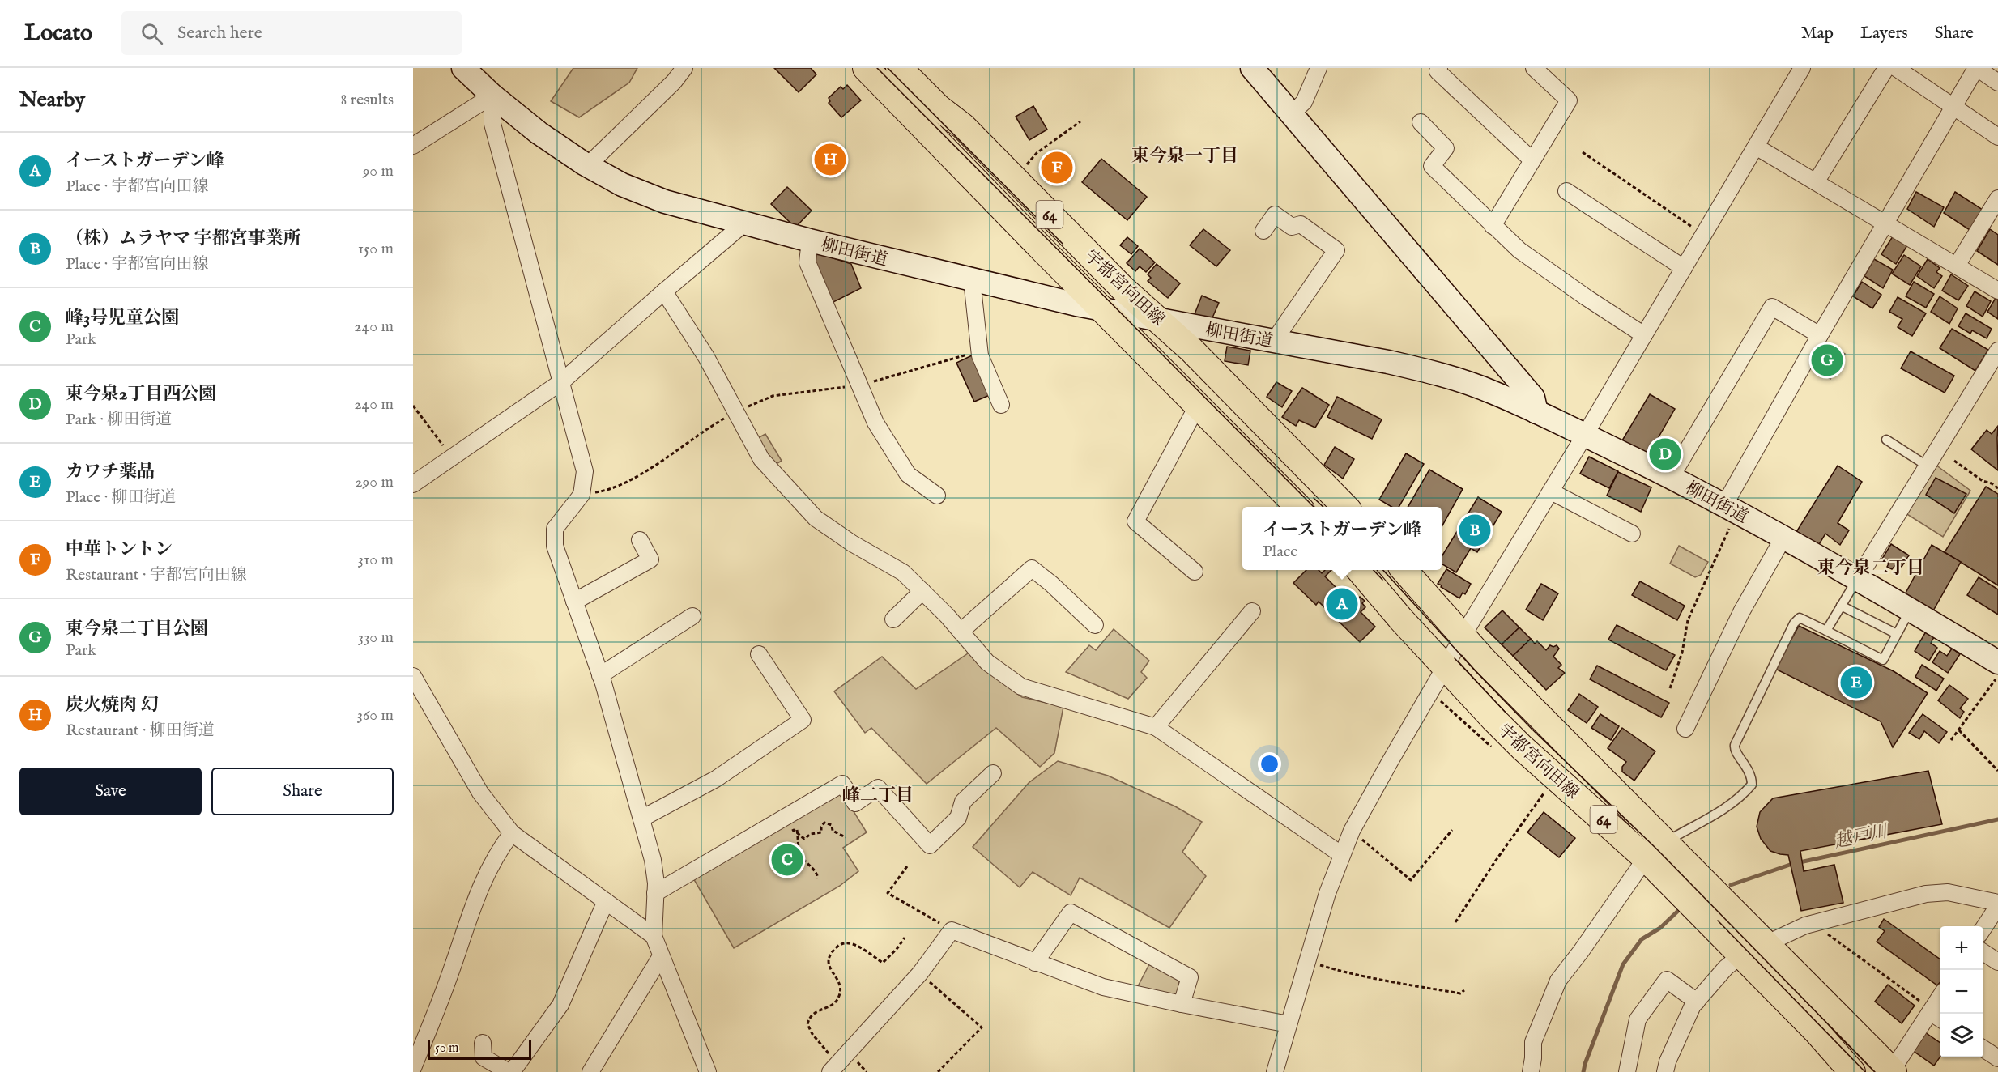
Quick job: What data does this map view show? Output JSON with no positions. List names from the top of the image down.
{
  "streets": {
    "main road": ["64", "宇都宮向田線"],
    "street": ["柳田街道"]
  },
  "crossings": [
    ["柳田街道", "宇都宮向田線"]
  ],
  "districts": ["東今泉一丁目", "東今泉二丁目", "峰二丁目"],
  "water": ["越戸川"],
  "scale_bar": "50 m",
  "page": {
    "header": "Locato",
    "search": "Search here",
    "nav": ["Map", "Layers", "Share"],
    "heading": ["Nearby", "8 results"],
    "list": [
      {
        "mark": "A",
        "name": "イーストガーデン峰",
        "note": "Place · 宇都宮向田線",
        "value": "90 m"
      },
      {
        "mark": "B",
        "name": "（株）ムラヤマ 宇都宮事業所",
        "note": "Place · 宇都宮向田線",
        "value": "150 m"
      },
      {
        "mark": "C",
        "name": "峰3号児童公園",
        "note": "Park",
        "value": "240 m"
      },
      {
        "mark": "D",
        "name": "東今泉2丁目西公園",
        "note": "Park · 柳田街道",
        "value": "240 m"
      },
      {
        "mark": "E",
        "name": "カワチ薬品",
        "note": "Place · 柳田街道",
        "value": "290 m"
      },
      {
        "mark": "F",
        "name": "中華トントン",
        "note": "Restaurant · 宇都宮向田線",
        "value": "310 m"
      },
      {
        "mark": "G",
        "name": "東今泉二丁目公園",
        "note": "Park",
        "value": "330 m"
      },
      {
        "mark": "H",
        "name": "炭火焼肉 幻",
        "note": "Restaurant · 柳田街道",
        "value": "360 m"
      }
    ],
    "pins": [
      "H",
      "F",
      "G",
      "D",
      "B",
      "A",
      "E",
      "C"
    ],
    "popup": ["イーストガーデン峰", "Place"],
    "buttons": ["Save", "Share"],
    "map_buttons": ["+", "−"],
    "scale": "50 m"
  }
}
